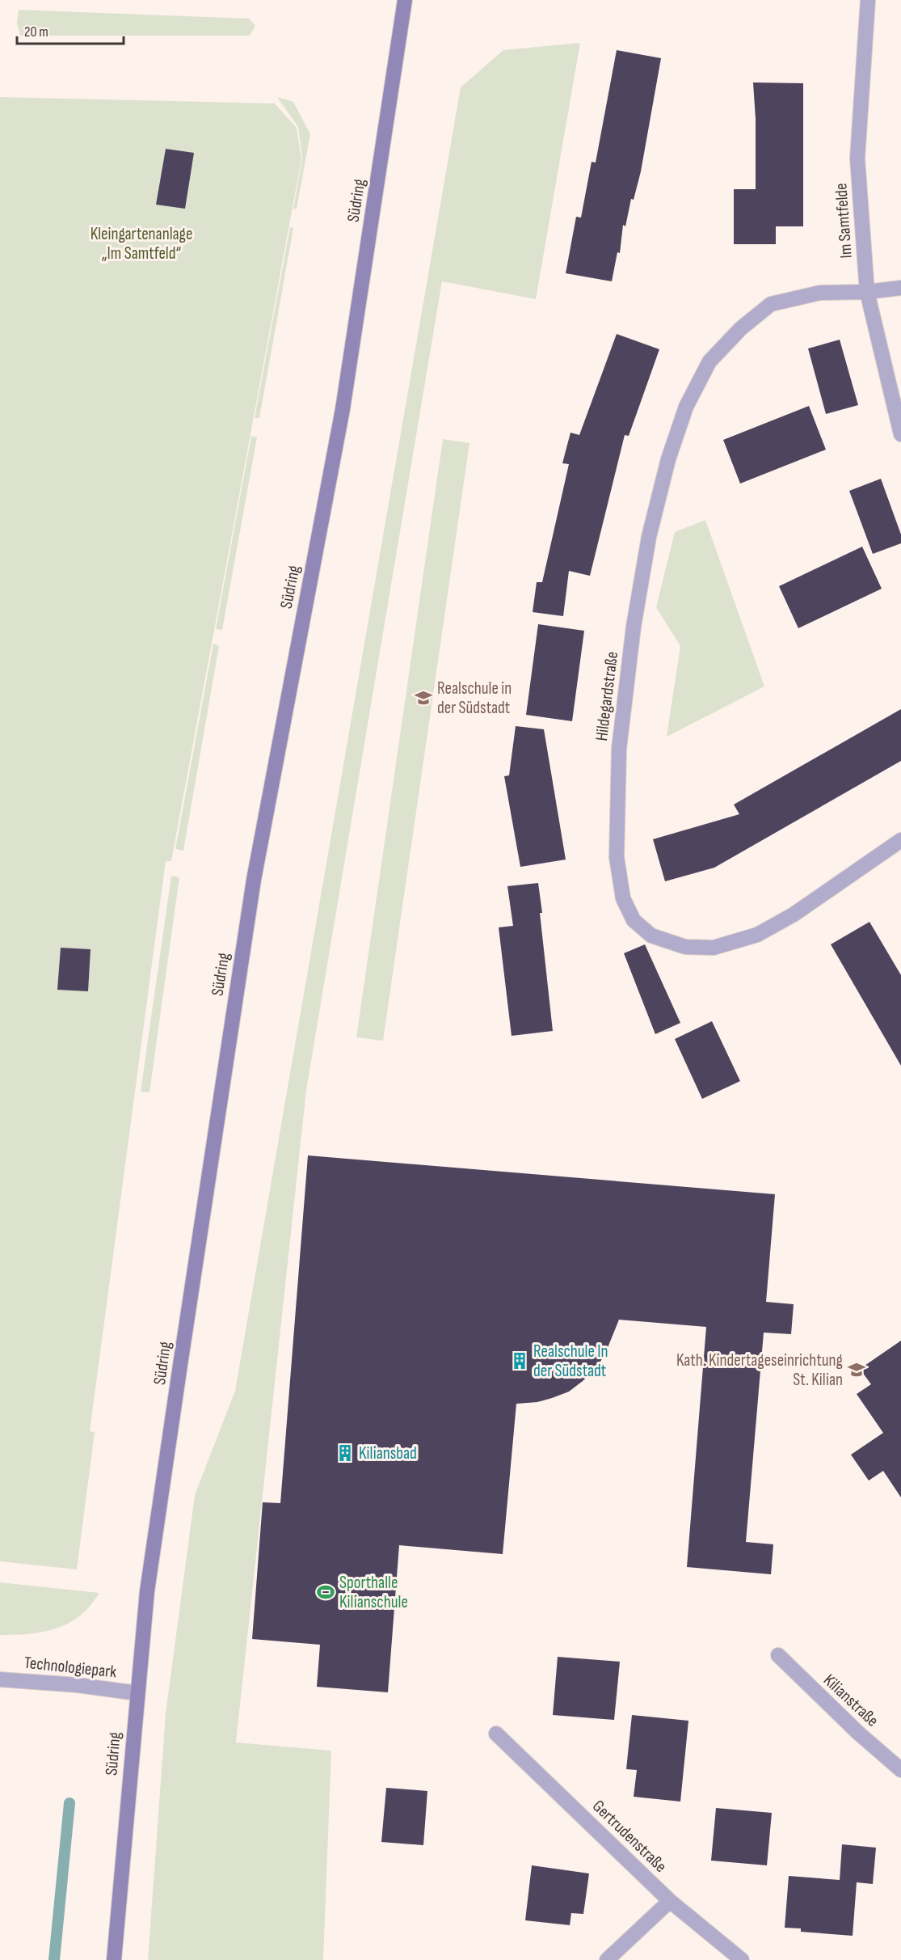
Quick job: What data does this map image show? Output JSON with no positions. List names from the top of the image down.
{
  "streets": {
    "main road": ["Südring"],
    "street": [
      "Im Samtfelde",
      "Hildegardstraße",
      "Technologiepark",
      "Kilianstraße",
      "Gertrudenstraße"
    ]
  },
  "crossings": [
    ["Südring", "Technologiepark"],
    ["Im Samtfelde", "Hildegardstraße"]
  ],
  "parks": ["Kleingartenanlage „Im Samtfeld“"],
  "places": {
    "school or university": ["Realschule in der Südstadt", "Kath. Kindertageseinrichtung St. Kilian"],
    "building": ["Realschule In der Südstadt", "Kiliansbad"],
    "sports": ["Sporthalle Kilianschule"]
  },
  "scale_bar": "20 m"
}
